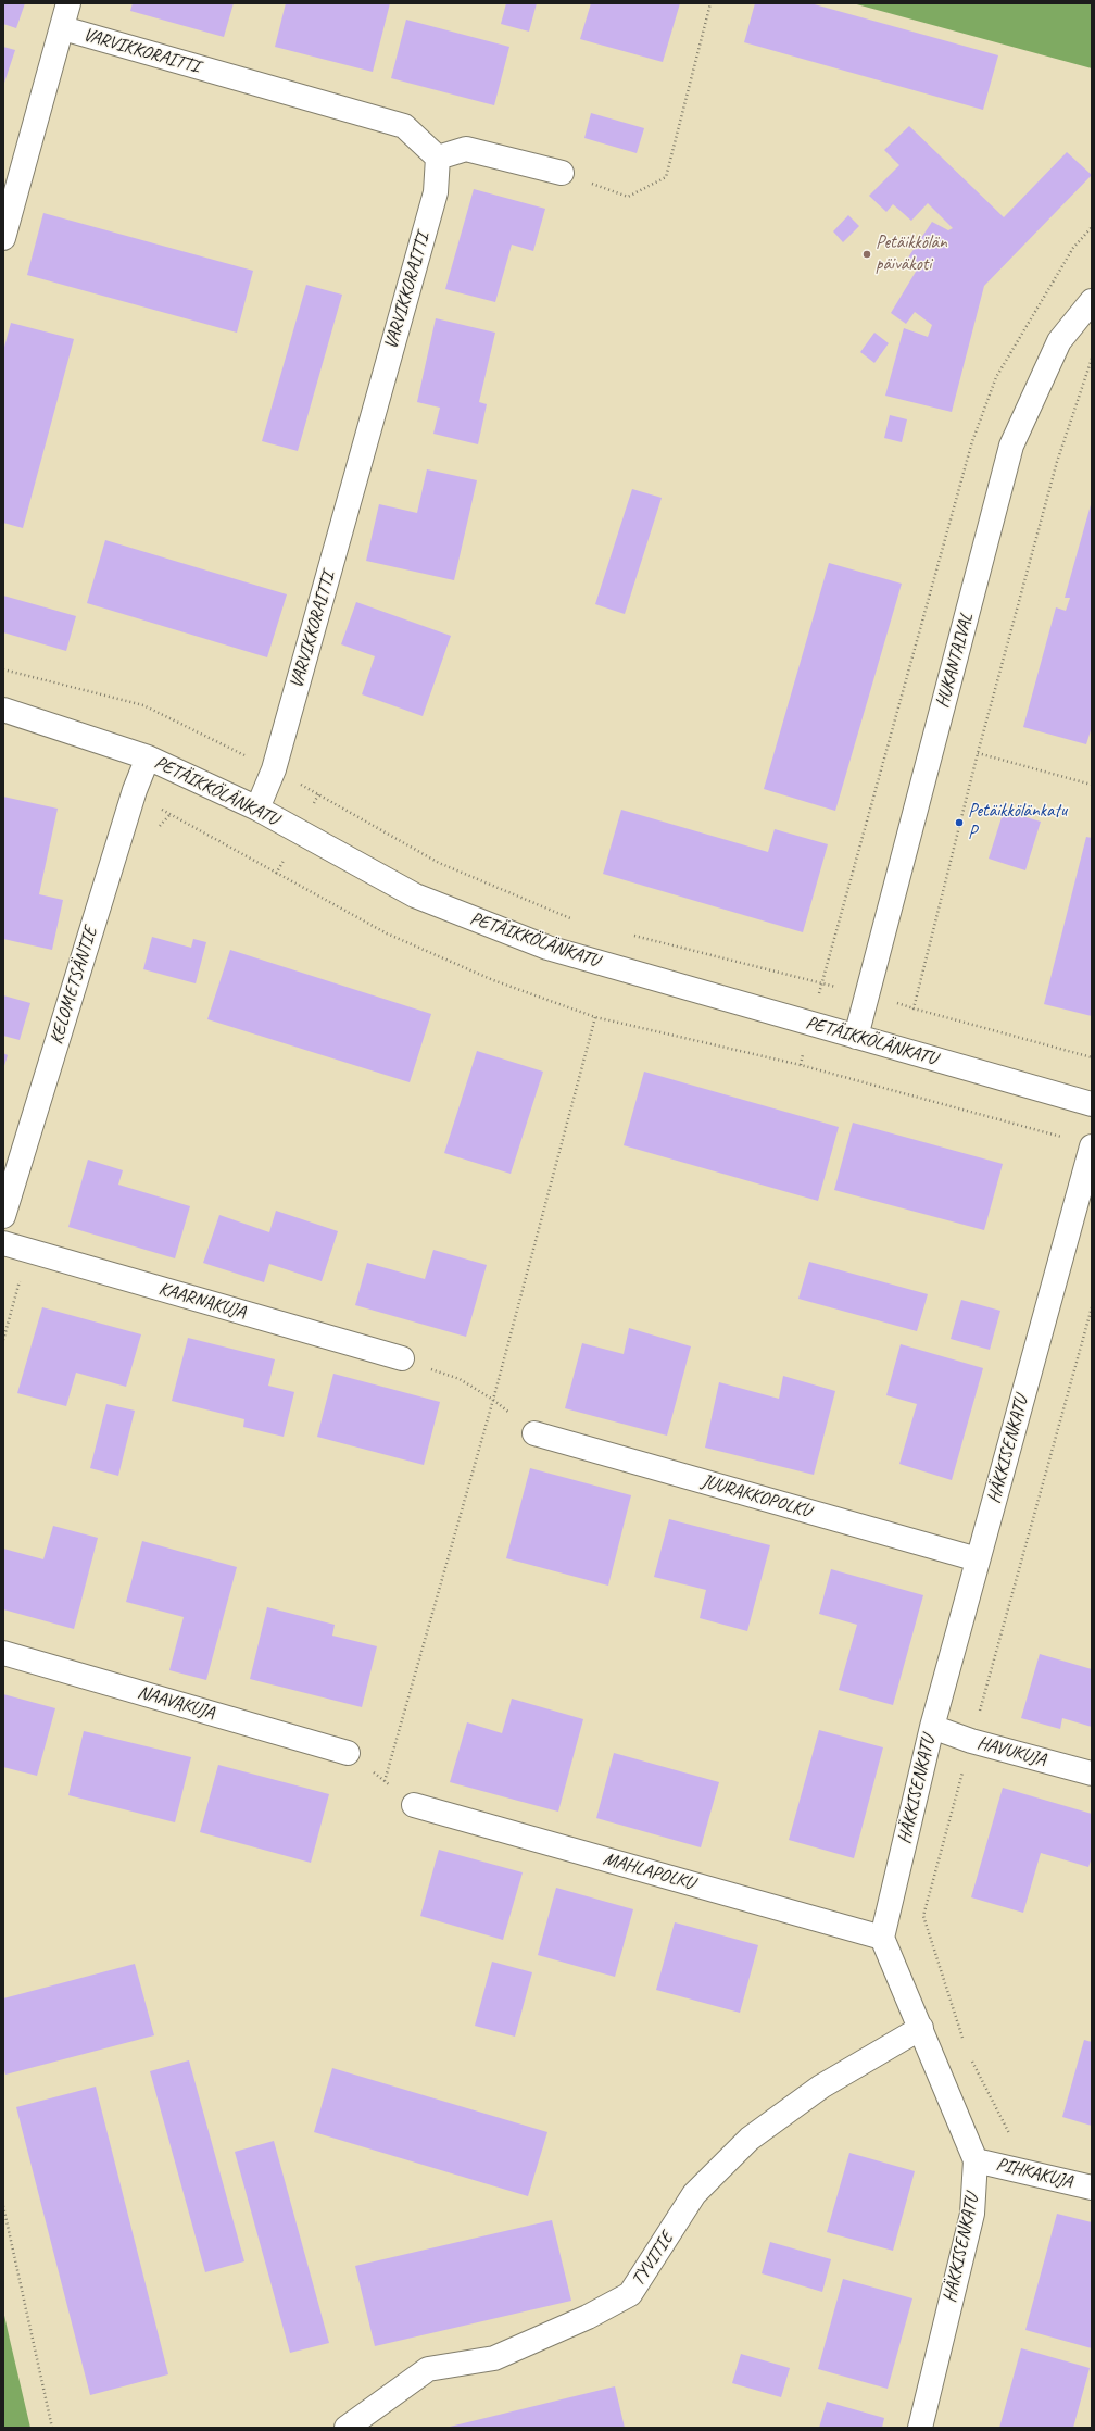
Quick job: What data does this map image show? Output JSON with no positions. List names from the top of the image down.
{
  "streets": {
    "street": [
      "VARVIKKORAITTI",
      "HUKANTAIVAL",
      "PETÄIKKÖLÄNKATU",
      "KELOMETSÄNTIE",
      "KAARNAKUJA",
      "HÄKKISENKATU",
      "JUURAKKOPOLKU",
      "NAAVAKUJA",
      "HAVUKUJA",
      "MAHLAPOLKU",
      "PIHKAKUJA",
      "TYVITIE"
    ]
  },
  "crossings": [
    ["VARVIKKORAITTI", "PETÄIKKÖLÄNKATU"],
    ["HUKANTAIVAL", "PETÄIKKÖLÄNKATU"],
    ["PETÄIKKÖLÄNKATU", "KELOMETSÄNTIE"],
    ["HÄKKISENKATU", "JUURAKKOPOLKU"],
    ["HÄKKISENKATU", "HAVUKUJA"],
    ["HÄKKISENKATU", "MAHLAPOLKU"],
    ["HÄKKISENKATU", "PIHKAKUJA"],
    ["HÄKKISENKATU", "TYVITIE"]
  ],
  "places": ["Petäikkölän päiväkoti", "Petäikkölänkatu P"]
}
